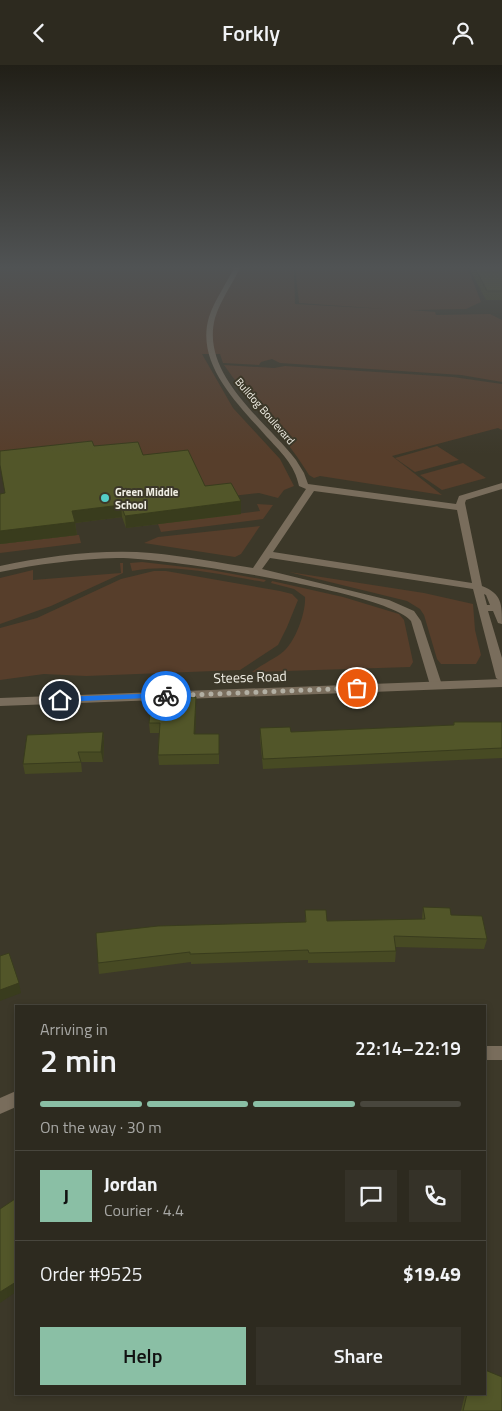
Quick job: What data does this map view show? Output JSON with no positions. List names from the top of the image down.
{
  "streets": {
    "street": ["Bulldog Boulevard", "Steese Road"]
  },
  "places": ["Green Middle School"],
  "page": {
    "header": "Forkly",
    "heading": ["2 min", "Arriving in", "22:14–22:19"],
    "panel": [
      "Jordan",
      "Courier · 4.4",
      "Order #9525",
      "$19.49"
    ],
    "bar": "On the way · 30 m",
    "round": "J",
    "buttons": ["Help", "Share"]
  }
}
